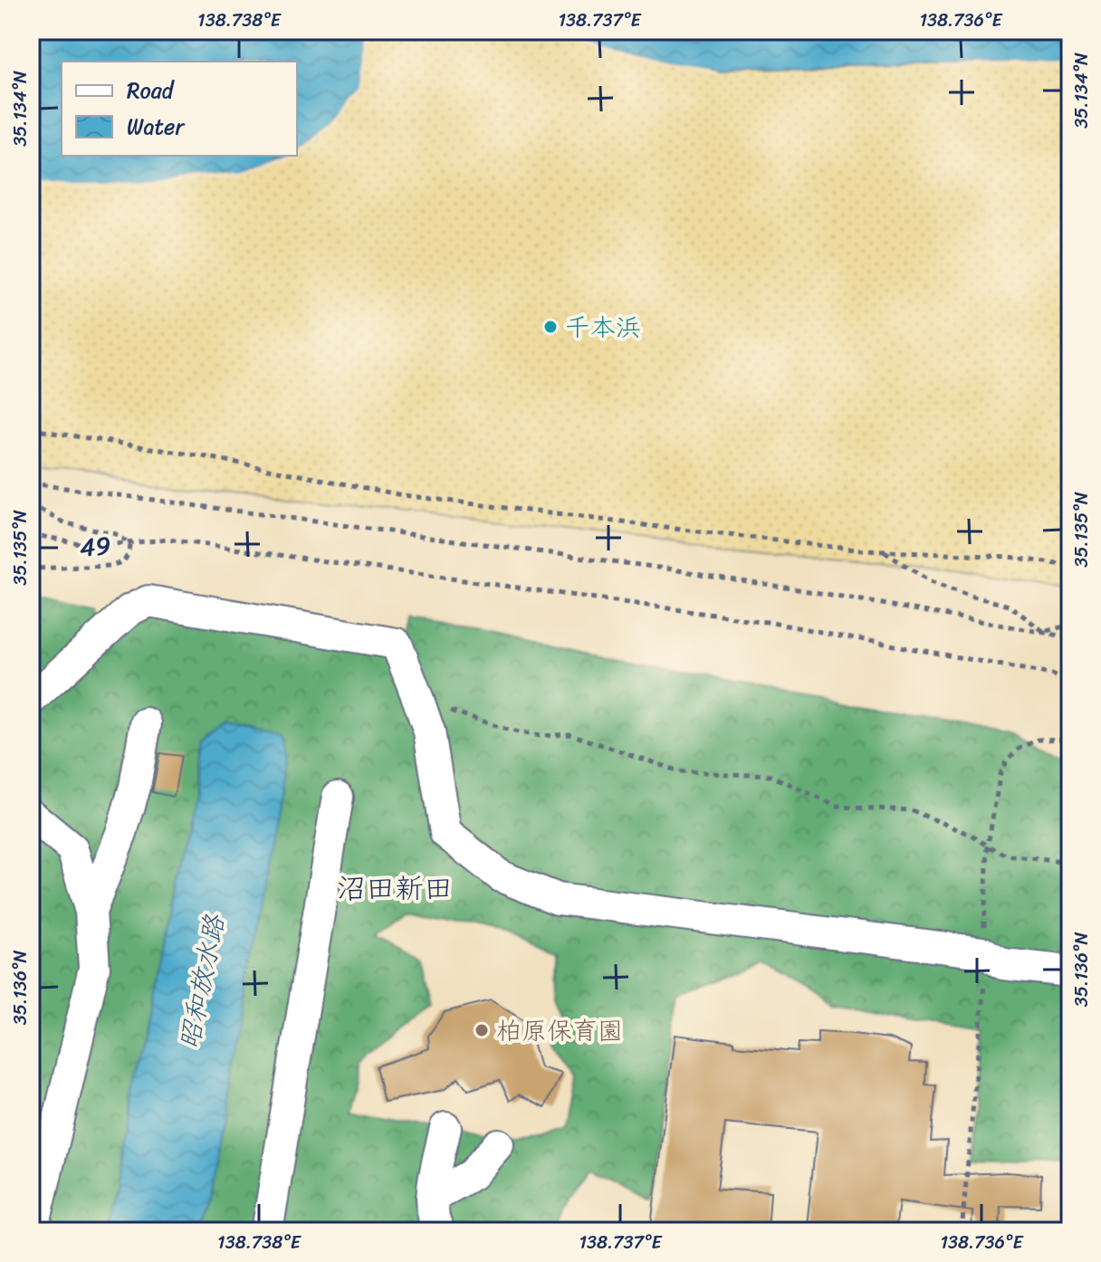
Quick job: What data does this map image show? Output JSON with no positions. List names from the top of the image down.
{
  "streets": {
    "path": ["49"]
  },
  "districts": ["沼田新田"],
  "water": ["昭和放水路"],
  "places": ["千本浜", "柏原保育園"],
  "legend": ["Road", "Water"],
  "coordinates": [
    "138.738°E",
    "138.737°E",
    "138.736°E",
    "35.134°N",
    "35.135°N",
    "35.136°N"
  ]
}
